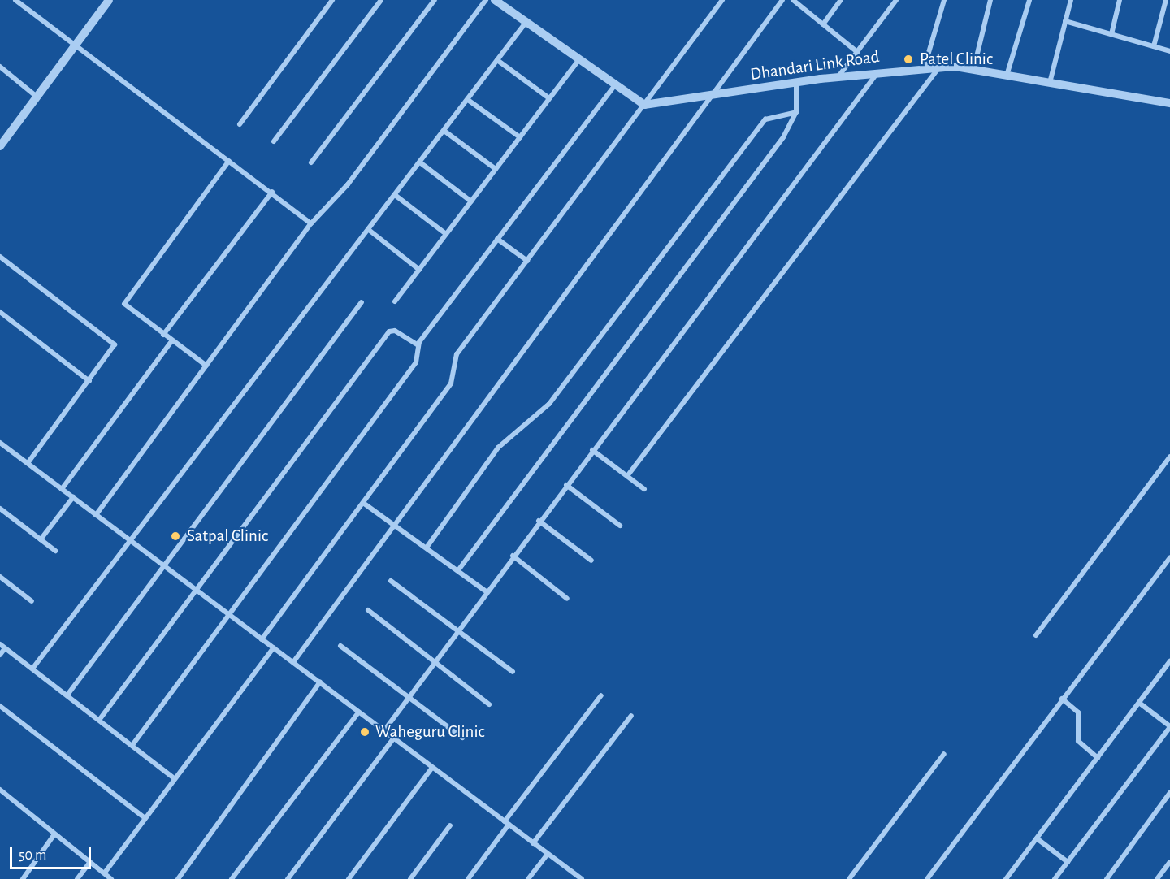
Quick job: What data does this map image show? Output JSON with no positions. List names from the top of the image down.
{
  "streets": {
    "street": ["Dhandari Link Road"]
  },
  "places": ["Patel Clinic", "Satpal Clinic", "Waheguru Clinic"],
  "scale_bar": "50 m"
}
